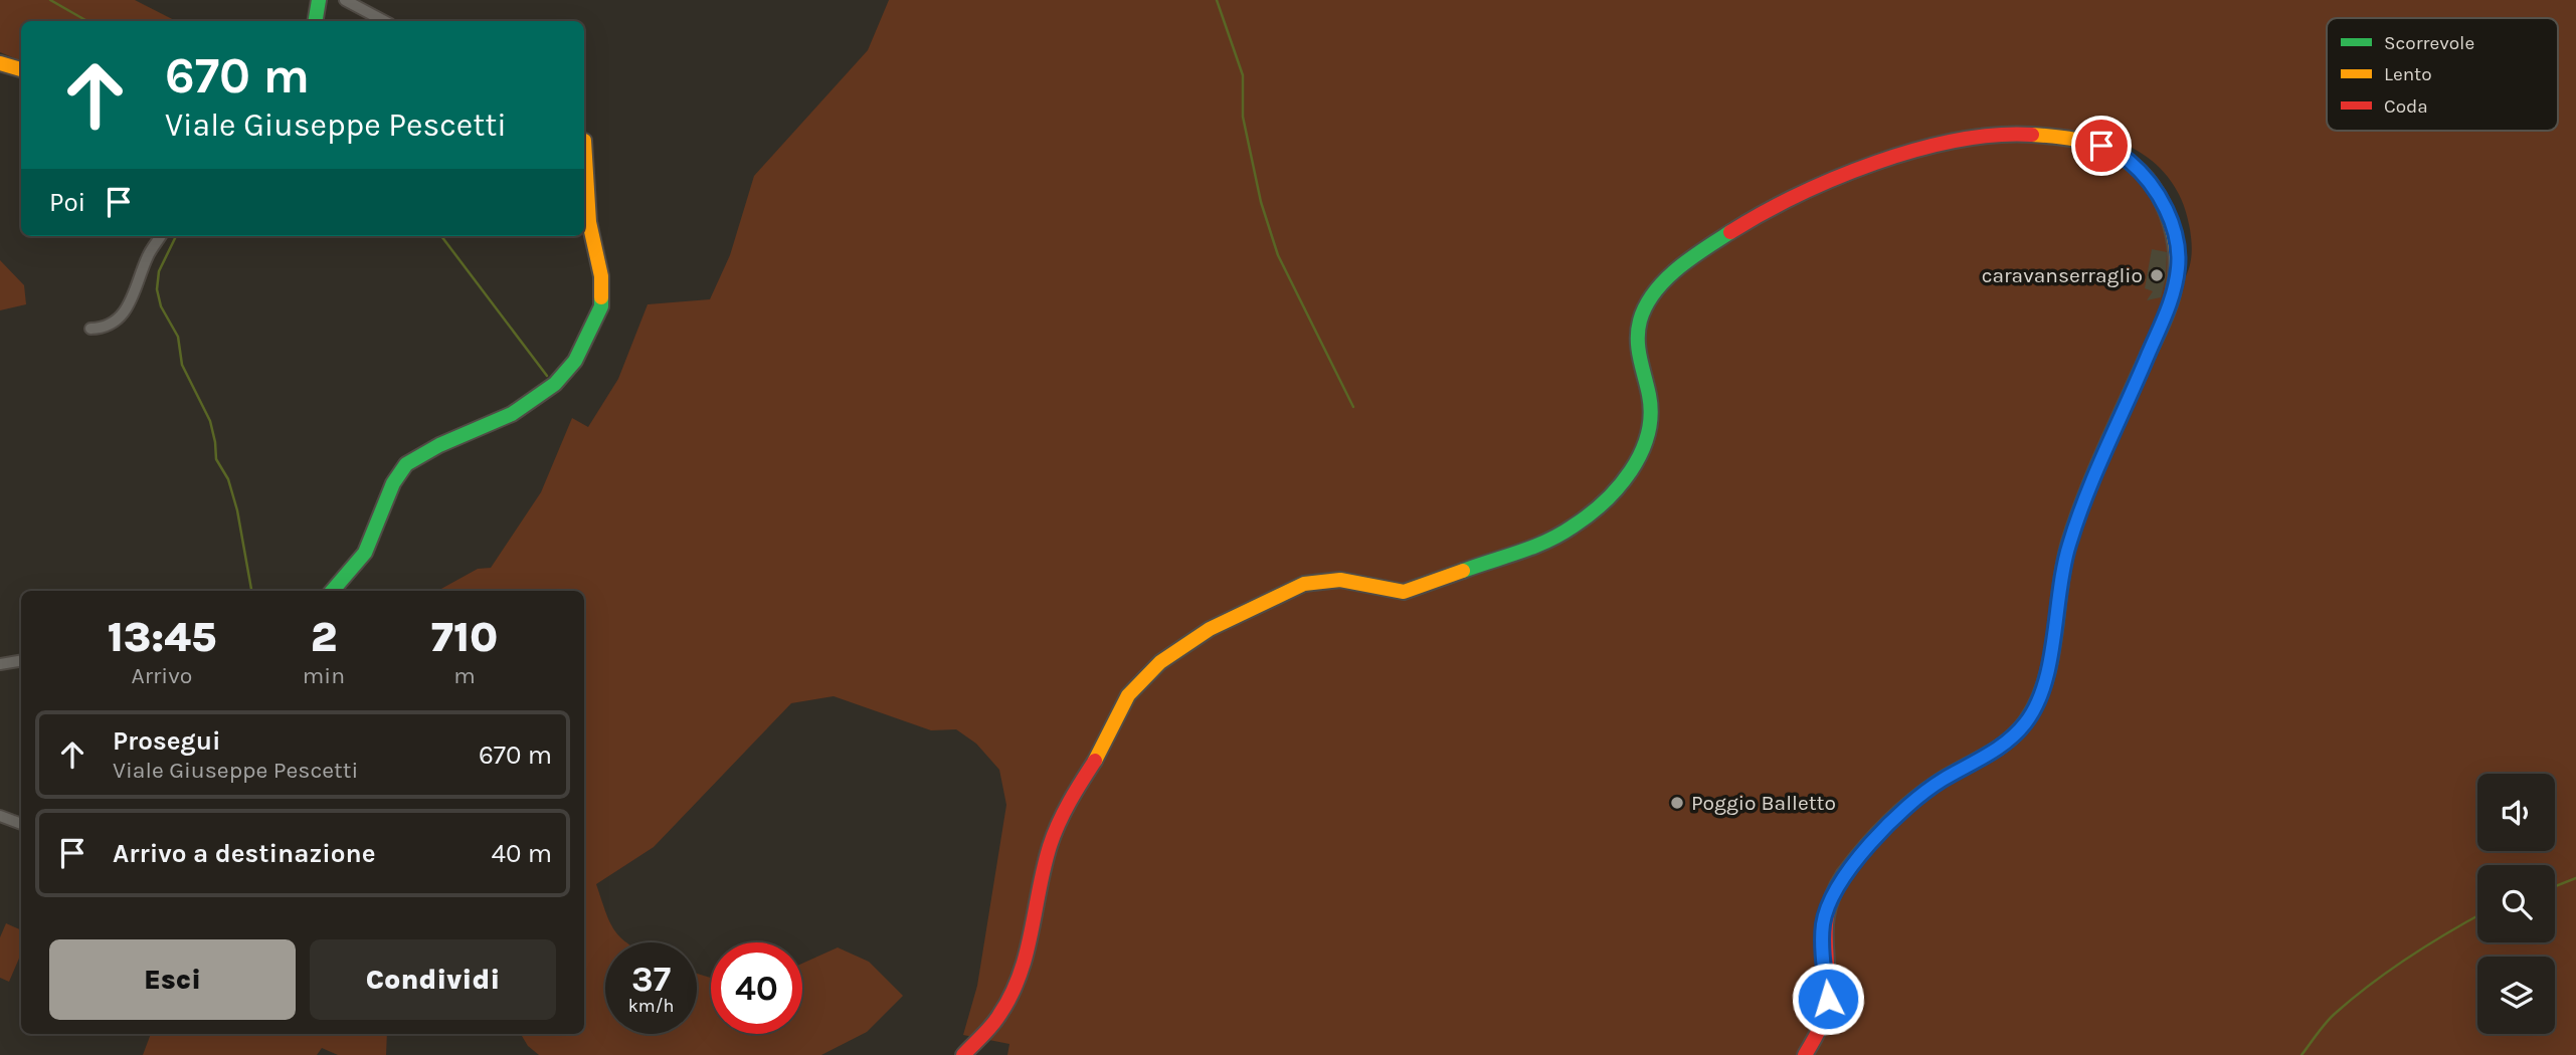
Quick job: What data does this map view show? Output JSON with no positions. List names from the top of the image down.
{
  "places": ["caravanserraglio", "Poggio Balletto"],
  "legend": ["Scorrevole", "Lento", "Coda"],
  "page": {
    "turn": ["670 m", "Viale Giuseppe Pescetti"],
    "then": "Poi",
    "eta": [
      "13:45",
      "Arrivo",
      "2",
      "min",
      "710",
      "m"
    ],
    "list": [
      {
        "name": "Prosegui",
        "note": "Viale Giuseppe Pescetti",
        "value": "670 m"
      },
      {
        "name": "Arrivo a destinazione",
        "value": "40 m"
      }
    ],
    "buttons": ["Esci", "Condividi"],
    "speed": "37 km/h",
    "limit": "40"
  }
}
